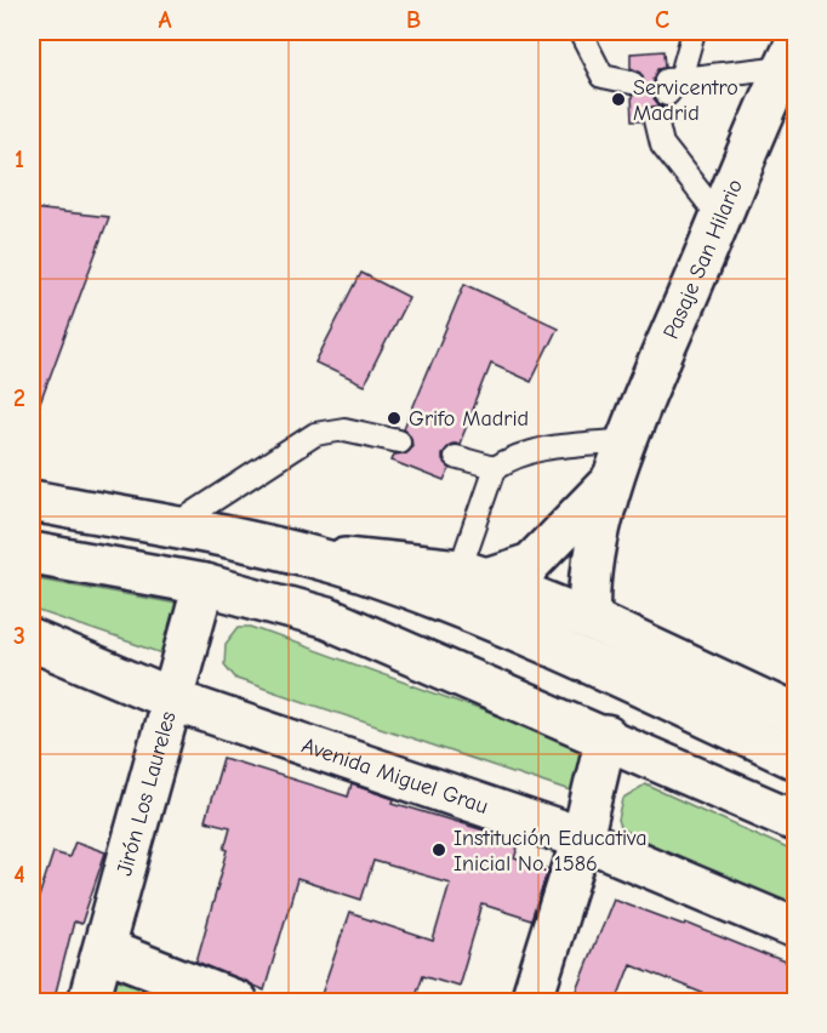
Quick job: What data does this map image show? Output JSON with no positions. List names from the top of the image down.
{
  "streets": {
    "main road": ["Pasaje San Hilario", "Avenida Miguel Grau", "Jirón Los Laureles"]
  },
  "crossings": [
    ["Avenida Miguel Grau", "Jirón Los Laureles"]
  ],
  "places": ["Servicentro Madrid", "Grifo Madrid", "Institución Educativa Inicial No. 1586"],
  "grid": {
    "columns": ["A", "B", "C"],
    "rows": [
      "1",
      "2",
      "3",
      "4"
    ]
  }
}
